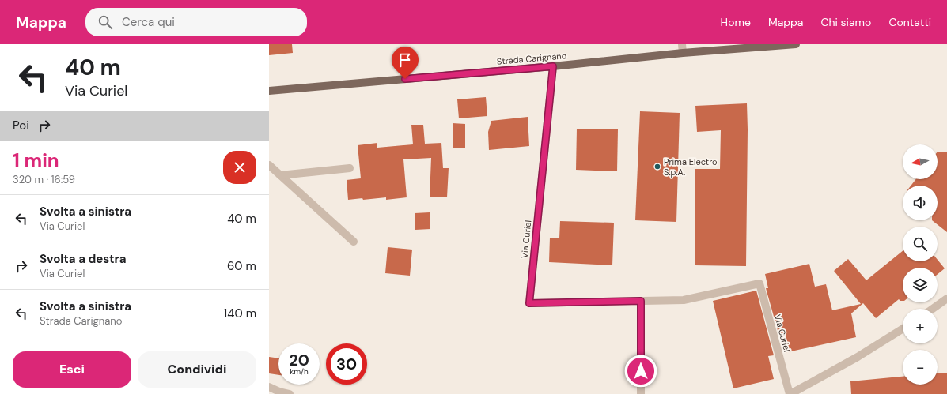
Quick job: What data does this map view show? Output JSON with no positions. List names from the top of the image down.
{
  "streets": {
    "main road": ["Strada Carignano"],
    "street": ["Via Curiel"]
  },
  "crossings": [
    ["Strada Carignano", "Via Curiel"]
  ],
  "places": ["Prima Electro S.p.A."],
  "north": "left",
  "page": {
    "header": "Mappa",
    "search": "Cerca qui",
    "nav": [
      "Home",
      "Mappa",
      "Chi siamo",
      "Contatti"
    ],
    "turn": ["40 m", "Via Curiel"],
    "then": "Poi",
    "heading": ["1 min", "320 m · 16:59"],
    "map_buttons": ["+", "−"],
    "list": [
      {
        "name": "Svolta a sinistra",
        "note": "Via Curiel",
        "value": "40 m"
      },
      {
        "name": "Svolta a destra",
        "note": "Via Curiel",
        "value": "60 m"
      },
      {
        "name": "Svolta a sinistra",
        "note": "Strada Carignano",
        "value": "140 m"
      }
    ],
    "speed": "20 km/h",
    "limit": "30",
    "buttons": ["Esci", "Condividi"]
  }
}
